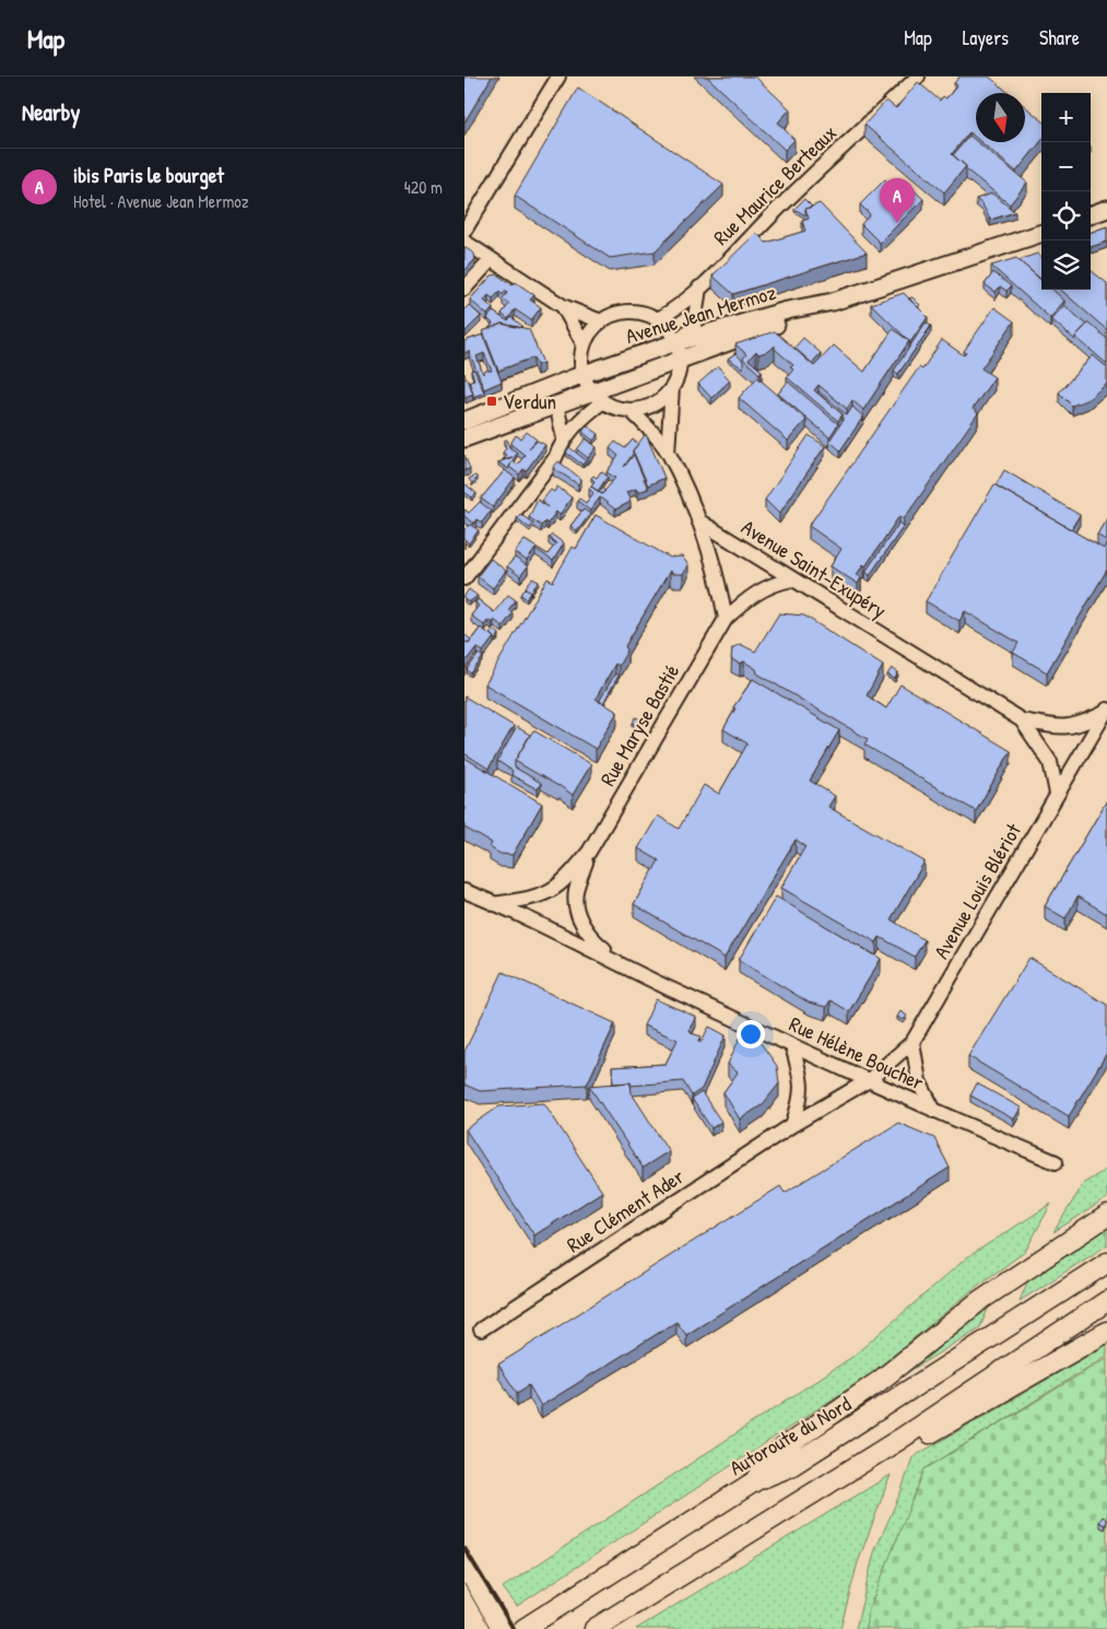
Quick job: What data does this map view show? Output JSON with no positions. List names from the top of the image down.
{
  "streets": {
    "highway": ["Autoroute du Nord"],
    "main road": ["Avenue Jean Mermoz"],
    "street": [
      "Rue Maurice Berteaux",
      "Avenue Saint-Exupéry",
      "Rue Maryse Bastié",
      "Avenue Louis Blériot",
      "Rue Hélène Boucher",
      "Rue Clément Ader"
    ]
  },
  "crossings": [
    ["Avenue Saint-Exupéry", "Rue Maryse Bastié"],
    ["Avenue Saint-Exupéry", "Avenue Louis Blériot"],
    ["Rue Maryse Bastié", "Rue Hélène Boucher"],
    ["Avenue Louis Blériot", "Rue Hélène Boucher"],
    ["Avenue Louis Blériot", "Rue Clément Ader"],
    ["Rue Hélène Boucher", "Rue Clément Ader"]
  ],
  "places": {
    "transit": ["Verdun"]
  },
  "north": "bottom",
  "page": {
    "header": "Map",
    "nav": ["Map", "Layers", "Share"],
    "heading": "Nearby",
    "map_buttons": ["+", "−"],
    "list": [
      {
        "mark": "A",
        "name": "ibis Paris le bourget",
        "note": "Hotel · Avenue Jean Mermoz",
        "value": "420 m"
      }
    ],
    "pins": "A"
  }
}
